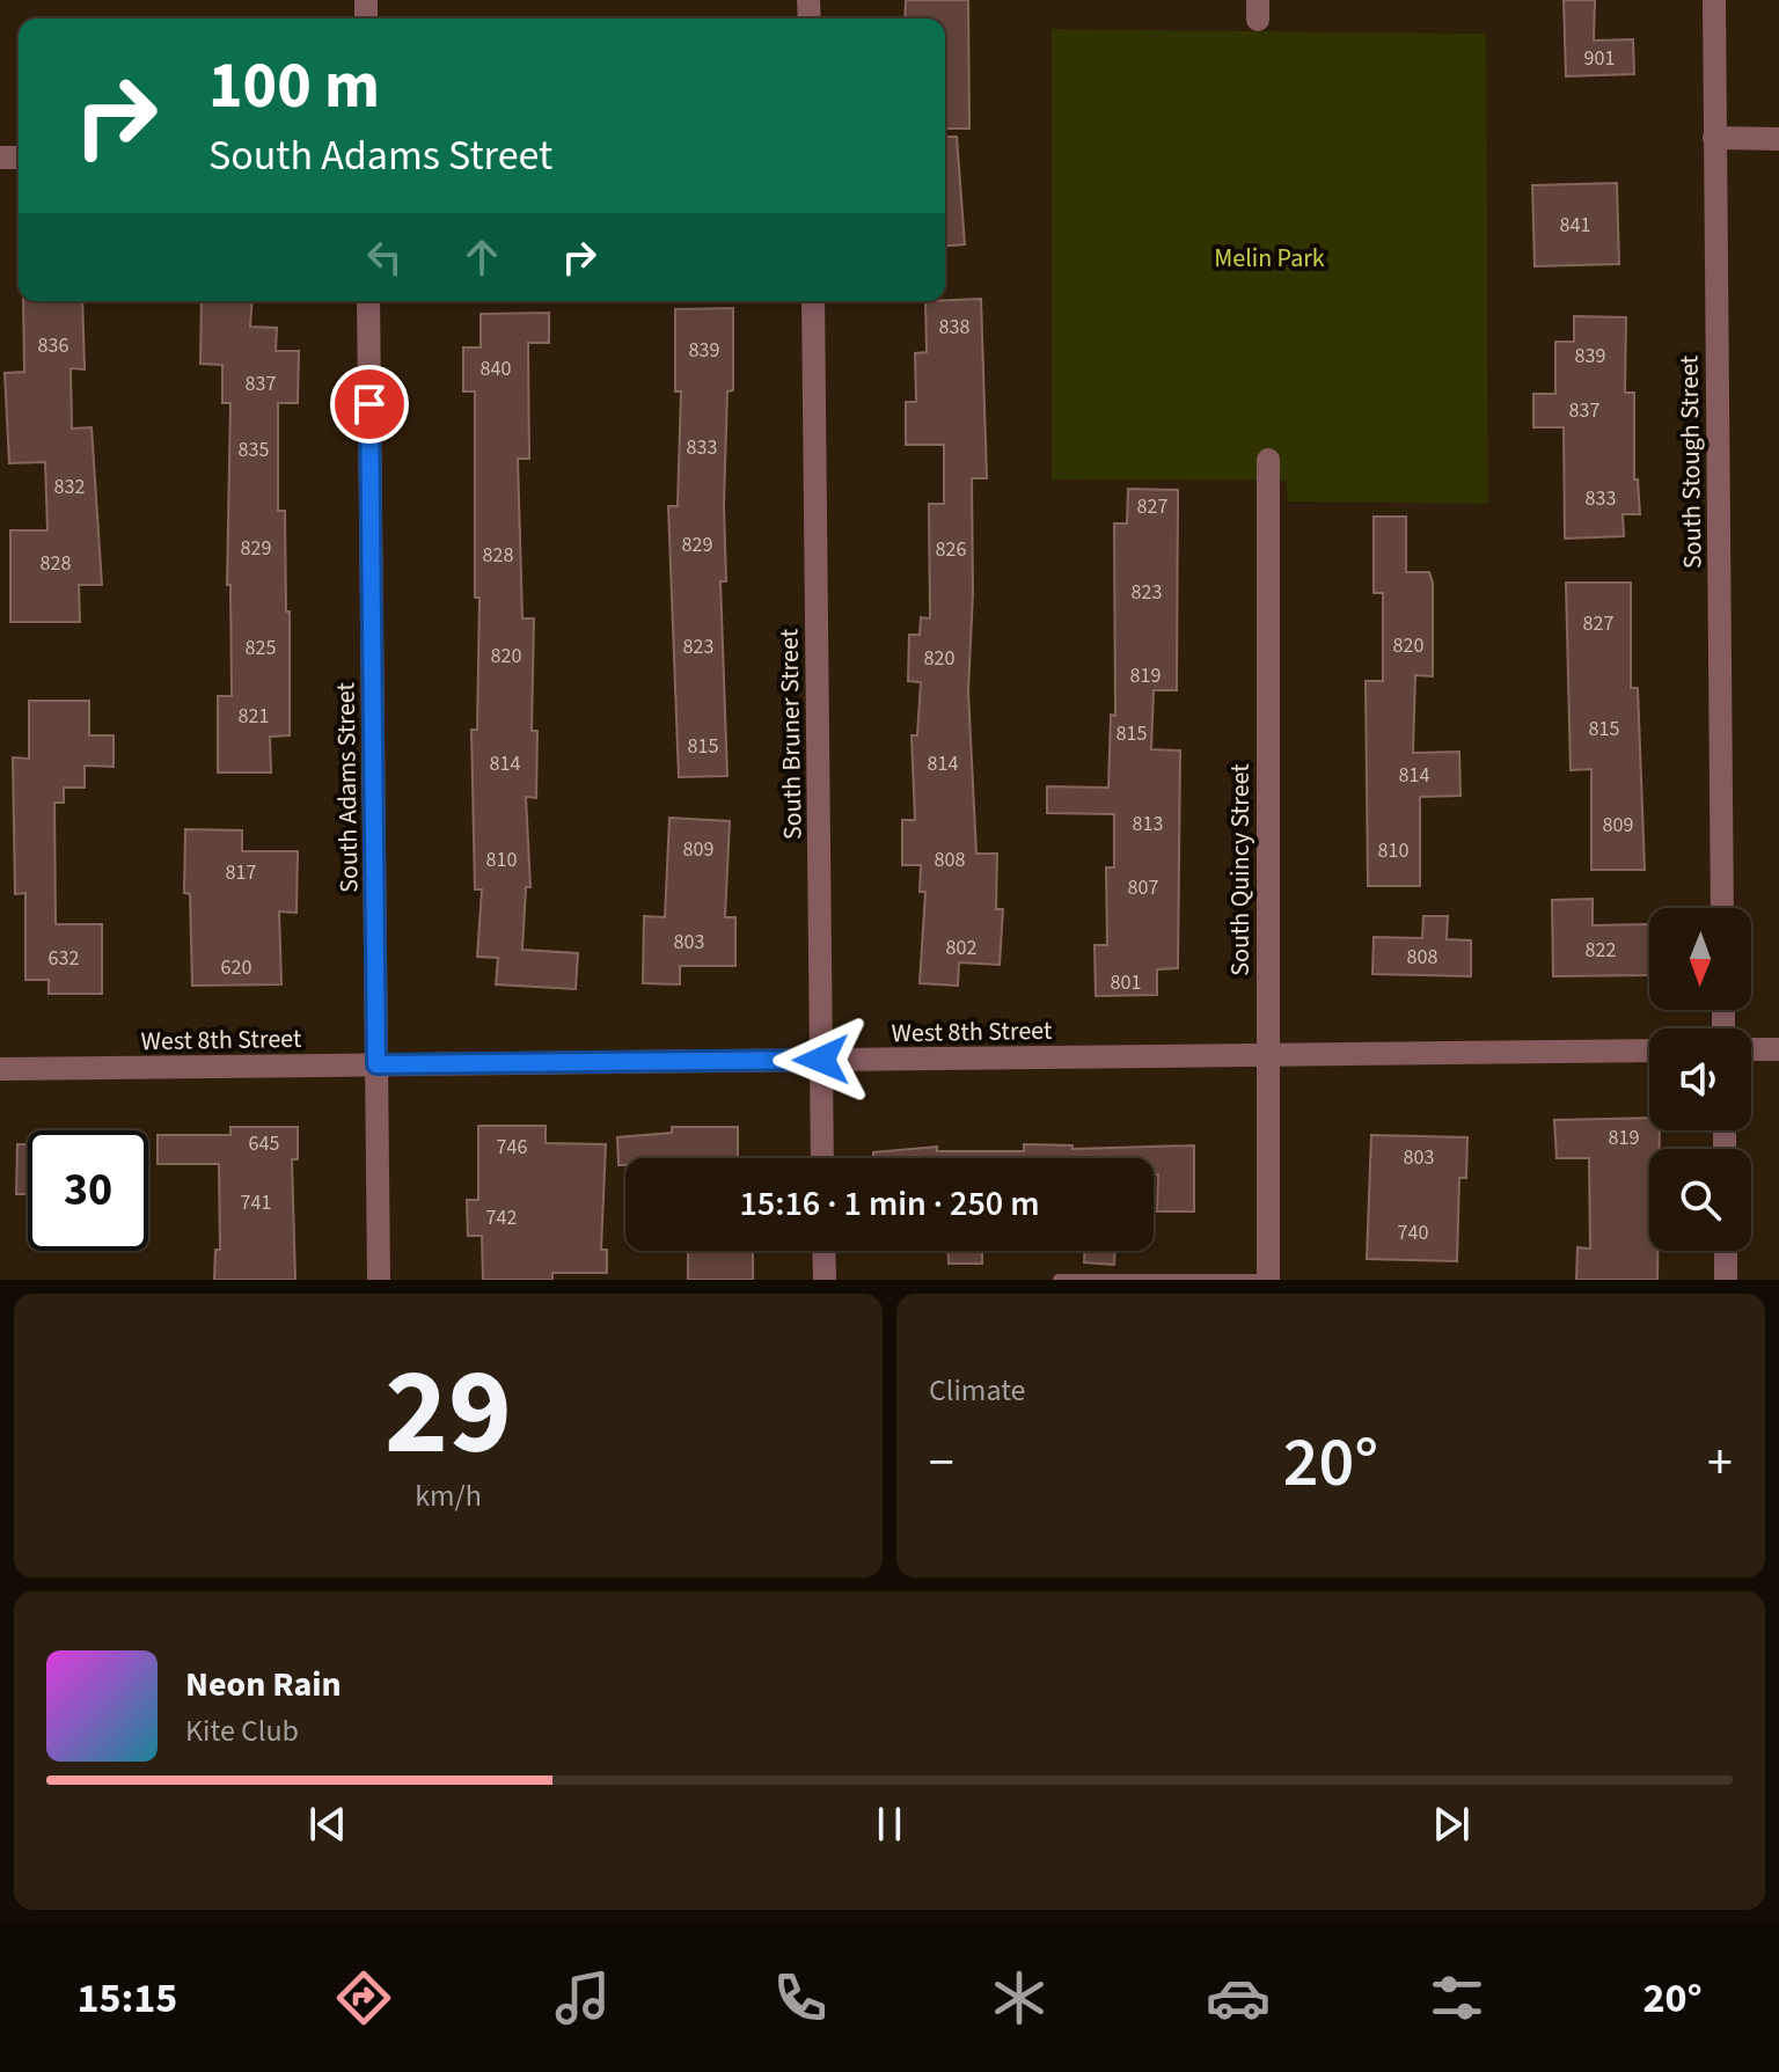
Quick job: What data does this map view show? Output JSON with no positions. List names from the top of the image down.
{
  "streets": {
    "street": [
      "South Stough Street",
      "South Bruner Street",
      "South Adams Street",
      "South Quincy Street",
      "West 8th Street"
    ]
  },
  "crossings": [
    ["South Bruner Street", "West 8th Street"],
    ["South Adams Street", "West 8th Street"],
    ["South Quincy Street", "West 8th Street"]
  ],
  "parks": ["Melin Park"],
  "house_numbers": [
    "901",
    "841",
    "838",
    "836",
    "839",
    "839",
    "840",
    "837",
    "837",
    "833",
    "835",
    "832",
    "833",
    "827",
    "829",
    "829",
    "826",
    "828",
    "828",
    "823",
    "827",
    "820",
    "823",
    "825",
    "820",
    "820",
    "819",
    "821",
    "815",
    "815",
    "815",
    "814",
    "814",
    "814",
    "813",
    "809",
    "809",
    "810",
    "810",
    "808",
    "817",
    "807",
    "803",
    "802",
    "822",
    "808",
    "632",
    "620",
    "801",
    "819",
    "645",
    "746",
    "803",
    "741",
    "742",
    "740"
  ],
  "north": "bottom",
  "page": {
    "turn": ["100 m", "South Adams Street"],
    "limit": "30",
    "trip": "15:16 · 1 min · 250 m",
    "tile": [
      ["29", "km/h"],
      "Climate"
    ],
    "heat": ["−", "20°", "+"],
    "song": ["Neon Rain", "Kite Club"],
    "tabs": ["15:15", "20°"]
  }
}
